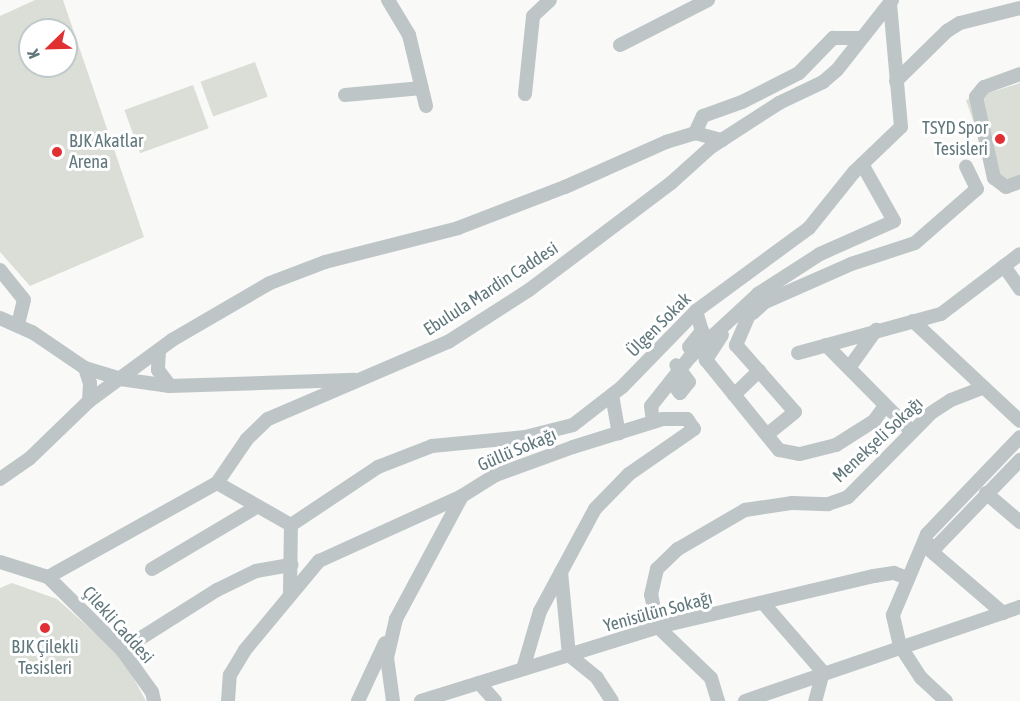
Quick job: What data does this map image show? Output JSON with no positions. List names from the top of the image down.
{
  "streets": {
    "street": [
      "Ebulula Mardin Caddesi",
      "Ülgen Sokak",
      "Menekşeli Sokağı",
      "Güllü Sokağı",
      "Yenisülün Sokağı",
      "Çilekli Caddesi"
    ]
  },
  "crossings": [
    ["Ebulula Mardin Caddesi", "Ülgen Sokak"],
    ["Ebulula Mardin Caddesi", "Çilekli Caddesi"],
    ["Menekşeli Sokağı", "Yenisülün Sokağı"]
  ],
  "places": ["TSYD Spor Tesisleri", "BJK Akatlar Arena", "BJK Çilekli Tesisleri"],
  "north": "bottom left"
}
